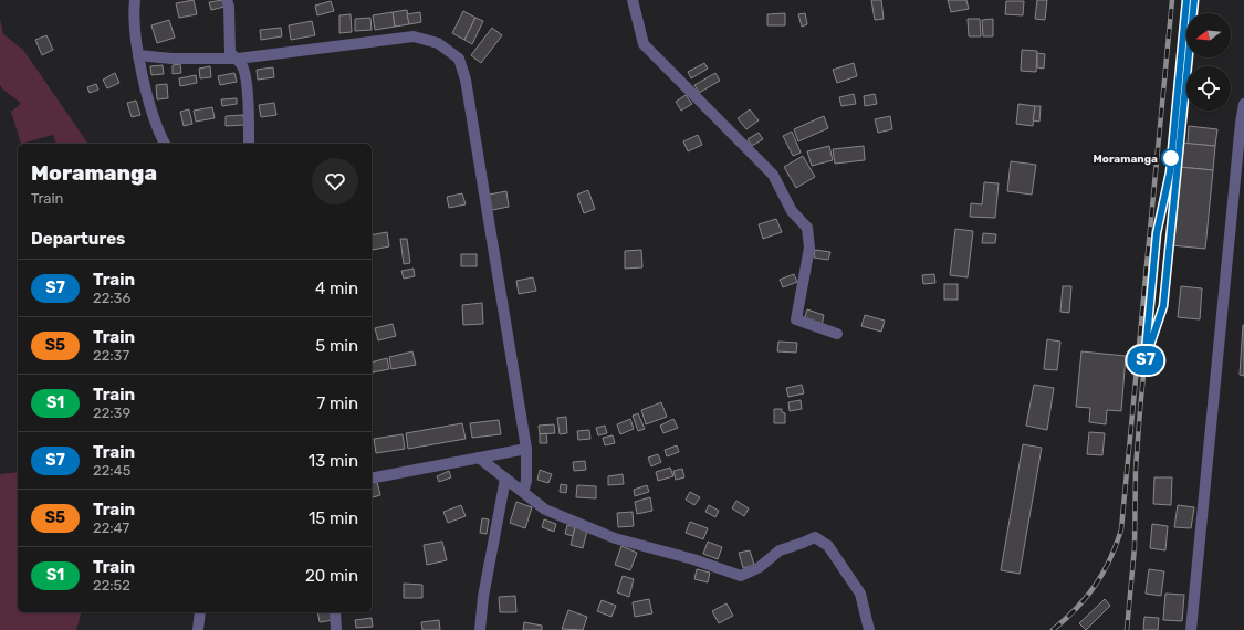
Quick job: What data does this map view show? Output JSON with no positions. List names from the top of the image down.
{
  "places": ["Moramanga"],
  "north": "left",
  "page": {
    "on_map": "S7",
    "heading": [
      ["Moramanga", "Train"],
      "Departures"
    ],
    "list": [
      {
        "mark": "S7",
        "name": "Train",
        "note": "22:36",
        "value": "4 min"
      },
      {
        "mark": "S5",
        "name": "Train",
        "note": "22:37",
        "value": "5 min"
      },
      {
        "mark": "S1",
        "name": "Train",
        "note": "22:39",
        "value": "7 min"
      },
      {
        "mark": "S7",
        "name": "Train",
        "note": "22:45",
        "value": "13 min"
      },
      {
        "mark": "S5",
        "name": "Train",
        "note": "22:47",
        "value": "15 min"
      },
      {
        "mark": "S1",
        "name": "Train",
        "note": "22:52",
        "value": "20 min"
      }
    ]
  }
}
